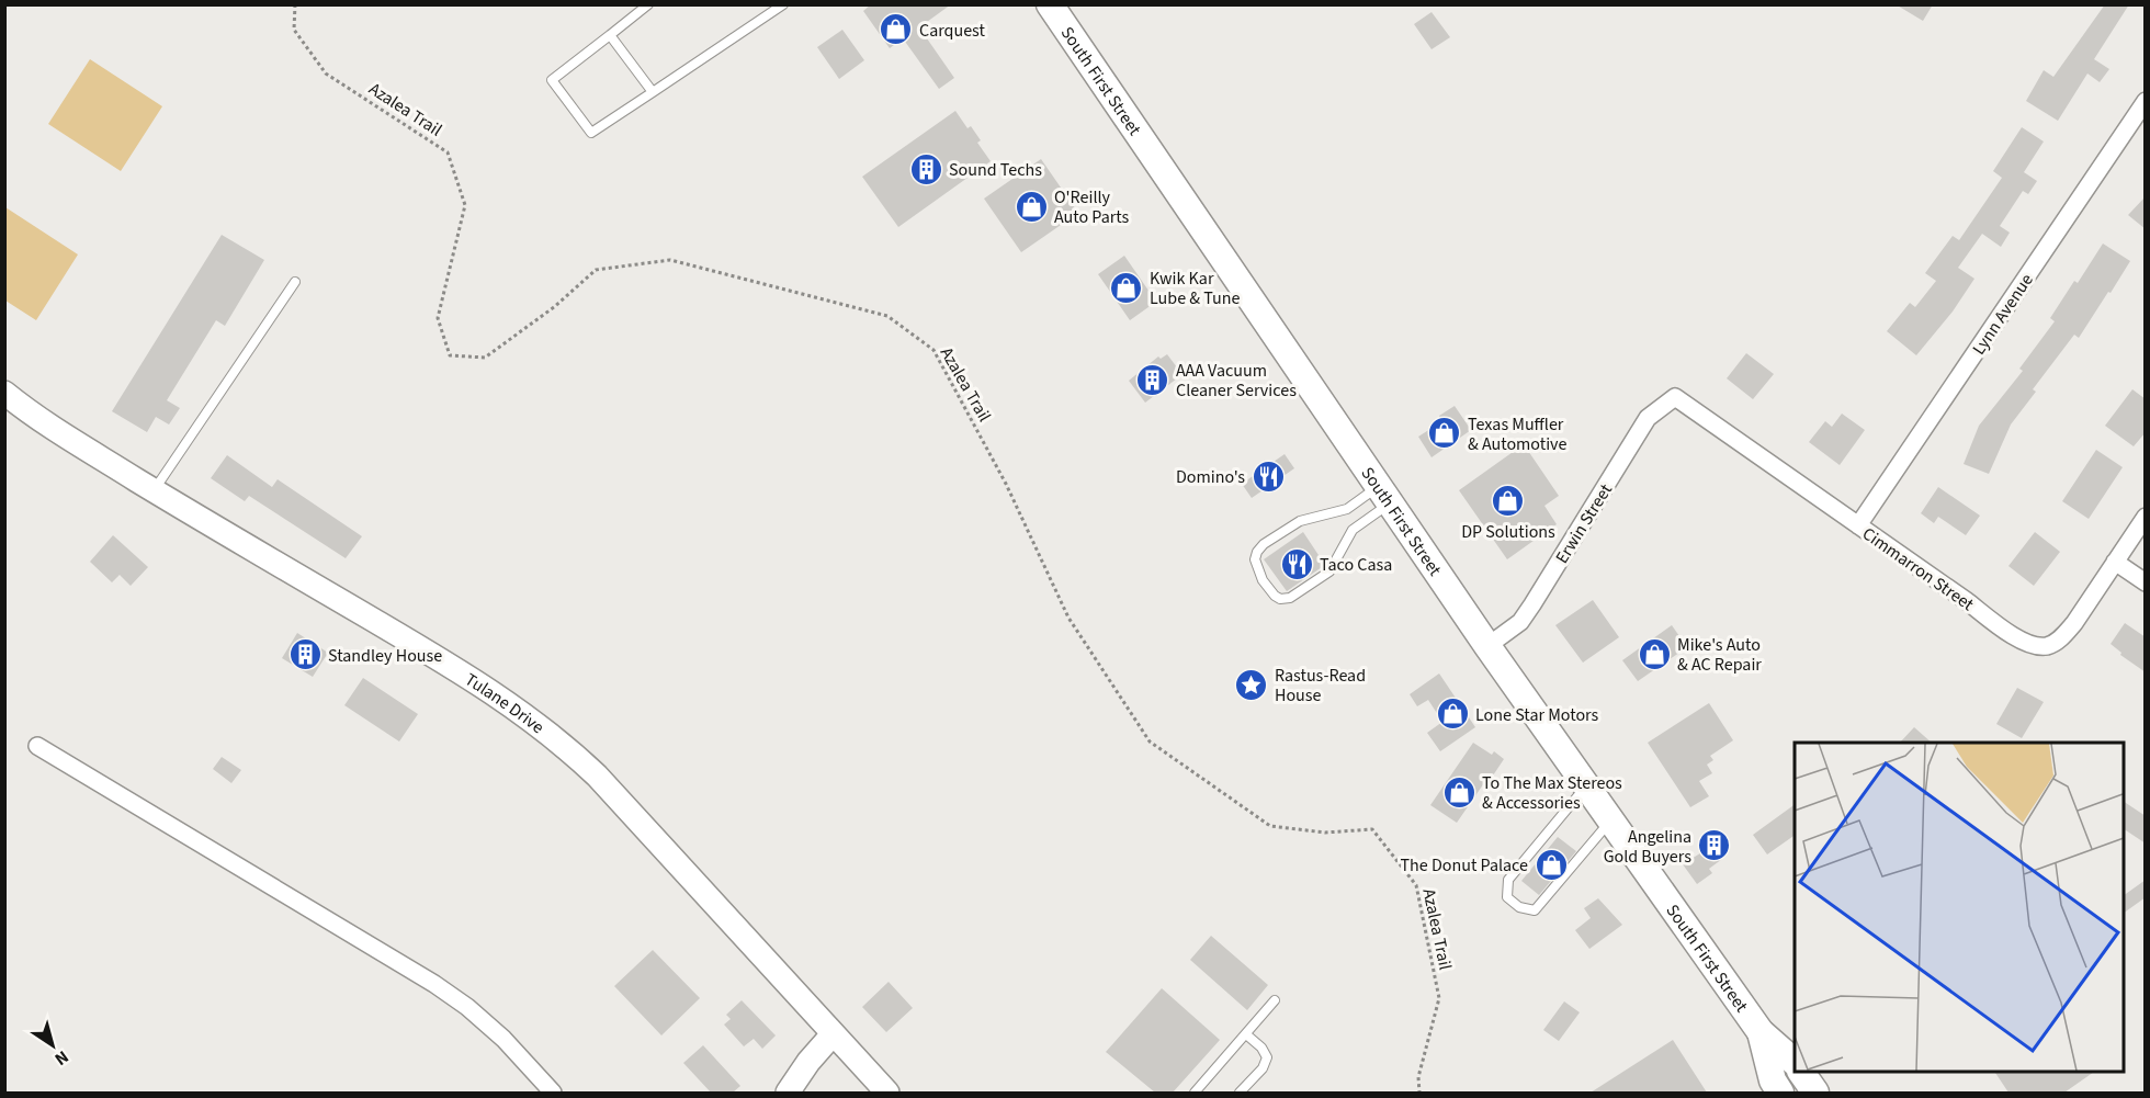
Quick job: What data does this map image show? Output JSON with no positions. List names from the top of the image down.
{
  "streets": {
    "main road": ["South First Street"],
    "street": [
      "Lynn Avenue",
      "Erwin Street",
      "Cimmarron Street",
      "Tulane Drive"
    ],
    "path": ["Azalea Trail"]
  },
  "crossings": [
    ["South First Street", "Erwin Street"],
    ["Lynn Avenue", "Cimmarron Street"],
    ["Erwin Street", "Cimmarron Street"]
  ],
  "places": {
    "shop": [
      "Carquest",
      "O'Reilly Auto Parts",
      "Kwik Kar Lube & Tune",
      "Texas Muffler & Automotive",
      "DP Solutions",
      "Mike's Auto & AC Repair",
      "Lone Star Motors",
      "To The Max Stereos & Accessories",
      "The Donut Palace"
    ],
    "building": [
      "Sound Techs",
      "AAA Vacuum Cleaner Services",
      "Standley House",
      "Angelina Gold Buyers"
    ],
    "restaurant": ["Domino's", "Taco Casa"],
    "place": ["Rastus-Read House"]
  },
  "north": "bottom right"
}
